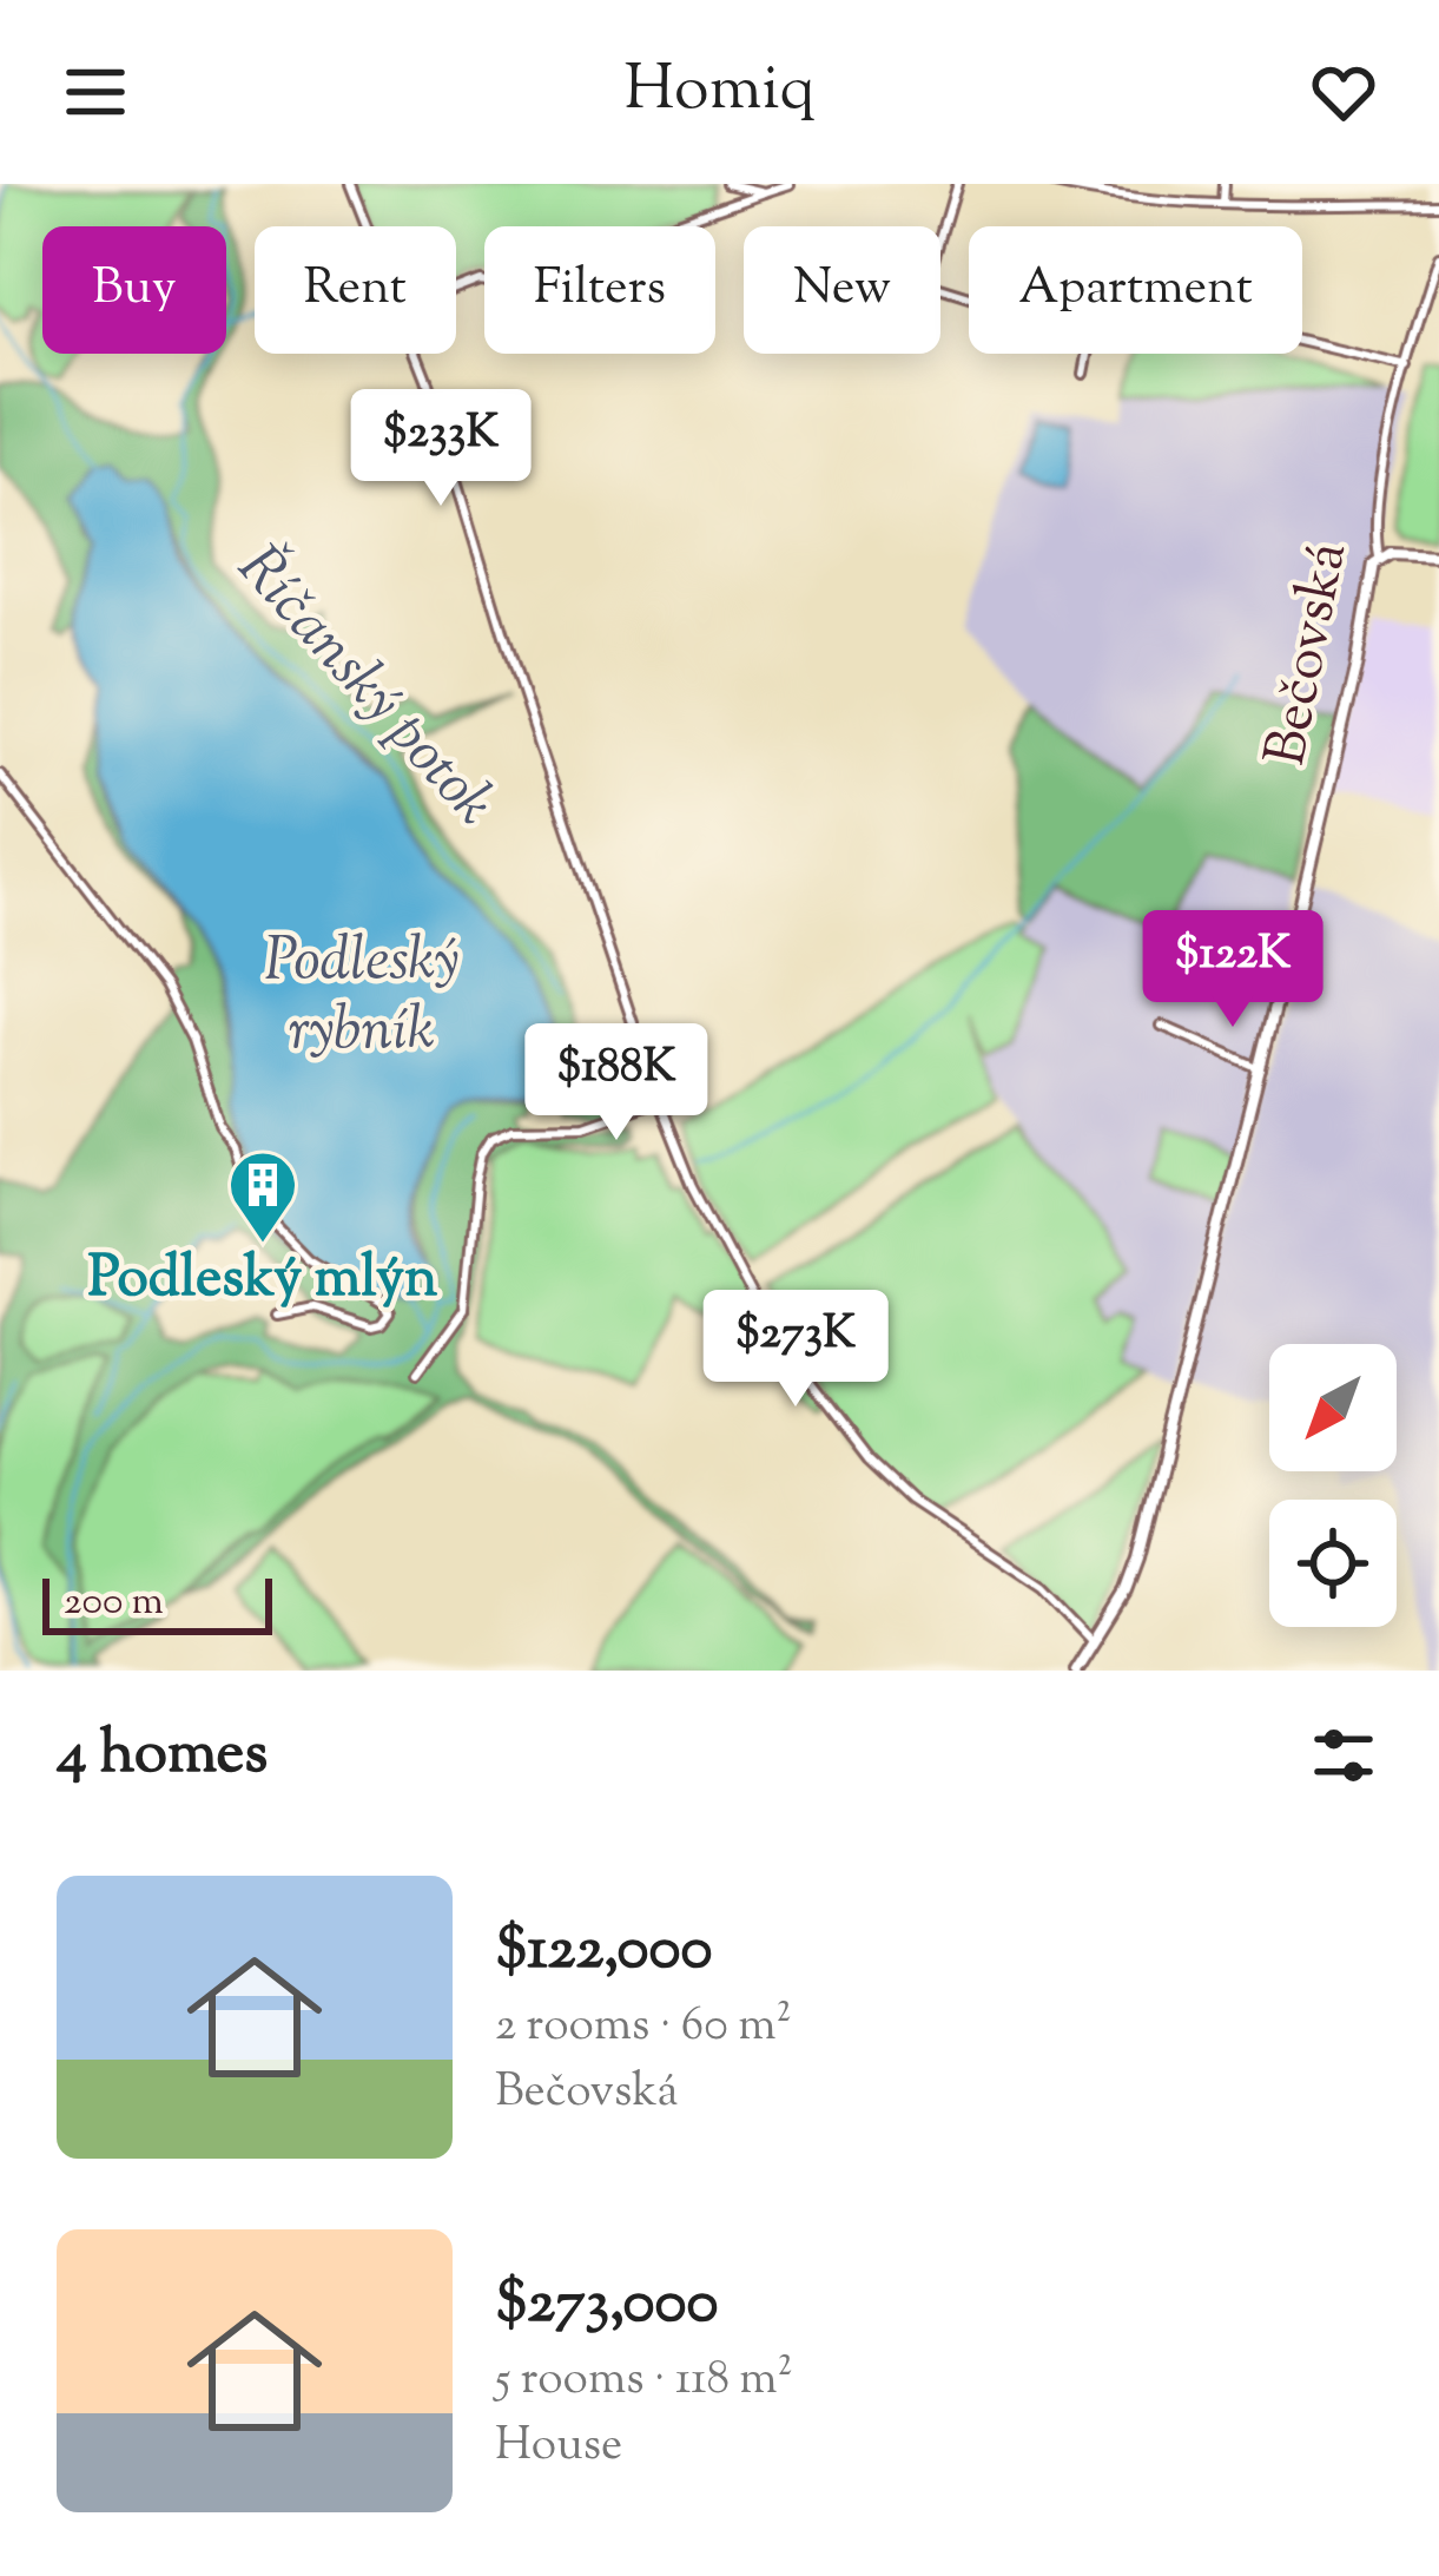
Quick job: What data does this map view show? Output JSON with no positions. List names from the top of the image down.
{
  "streets": {
    "street": ["Bečovská"]
  },
  "water": ["Říčanský potok", "Podleský rybník"],
  "places": {
    "building": ["Podleský mlýn"]
  },
  "scale_bar": "200 m",
  "north": "bottom left",
  "page": {
    "header": "Homiq",
    "chip": [
      "Buy",
      "Rent",
      "Filters",
      "New",
      "Apartment"
    ],
    "price": [
      "$233K",
      "$122K",
      "$188K",
      "$273K"
    ],
    "scale": "200 m",
    "heading": "4 homes",
    "list": [
      {
        "name": "$122,000",
        "note": "2 rooms · 60 m² · Bečovská"
      },
      {
        "name": "$273,000",
        "note": "5 rooms · 118 m² · House"
      }
    ]
  }
}
